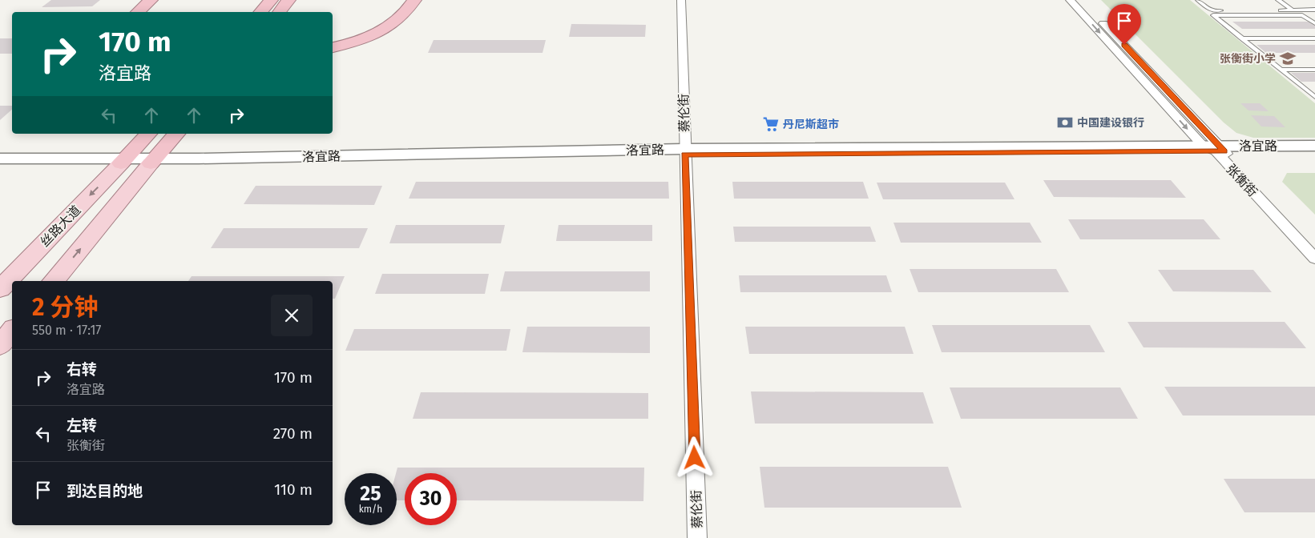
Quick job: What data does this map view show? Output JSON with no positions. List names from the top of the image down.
{
  "streets": {
    "main road": ["丝路大道"],
    "street": ["蔡伦街", "洛宜路", "张衡街"]
  },
  "crossings": [
    ["蔡伦街", "洛宜路"],
    ["洛宜路", "张衡街"],
    ["洛宜路", "丝路大道"]
  ],
  "places": {
    "school or university": ["张衡街小学"],
    "bank": ["中国建设银行"],
    "supermarket": ["丹尼斯超市"]
  },
  "page": {
    "turn": ["170 m", "洛宜路"],
    "heading": ["2 分钟", "550 m · 17:17"],
    "list": [
      {
        "name": "右转",
        "note": "洛宜路",
        "value": "170 m"
      },
      {
        "name": "左转",
        "note": "张衡街",
        "value": "270 m"
      },
      {
        "name": "到达目的地",
        "value": "110 m"
      }
    ],
    "speed": "25 km/h",
    "limit": "30"
  }
}
